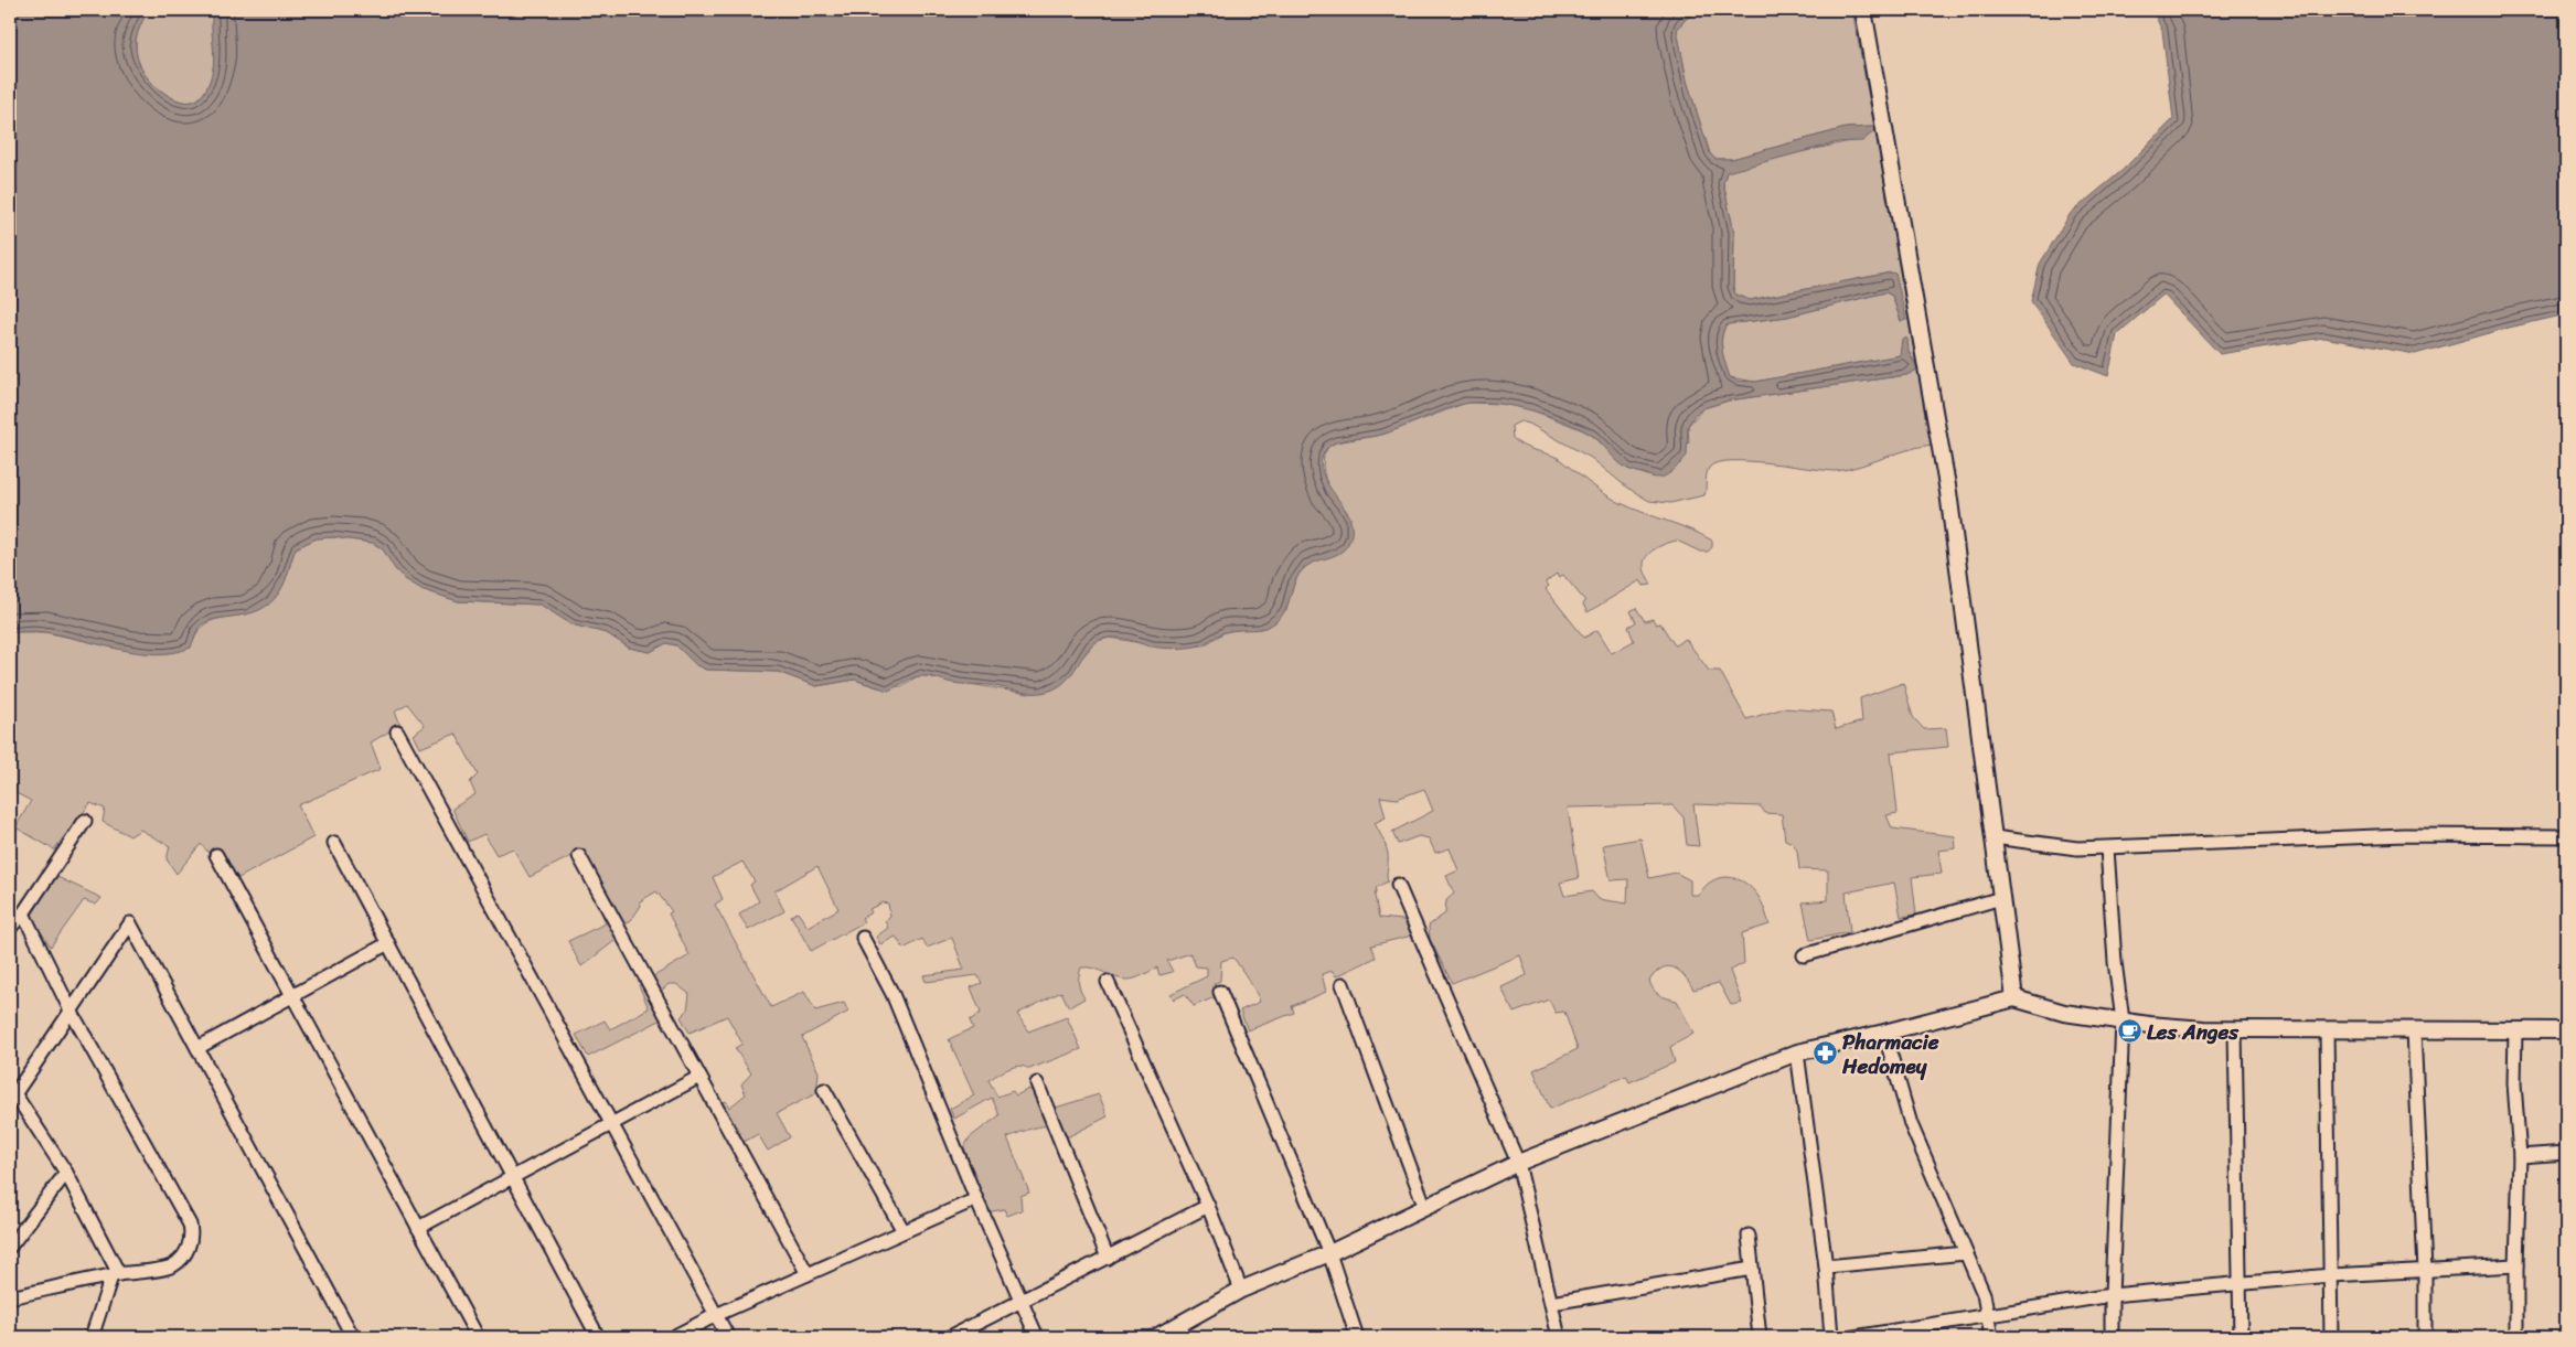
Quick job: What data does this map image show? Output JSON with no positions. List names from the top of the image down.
{
  "places": {
    "cafe": ["Les Anges"],
    "pharmacy": ["Pharmacie Hedomey"]
  }
}
